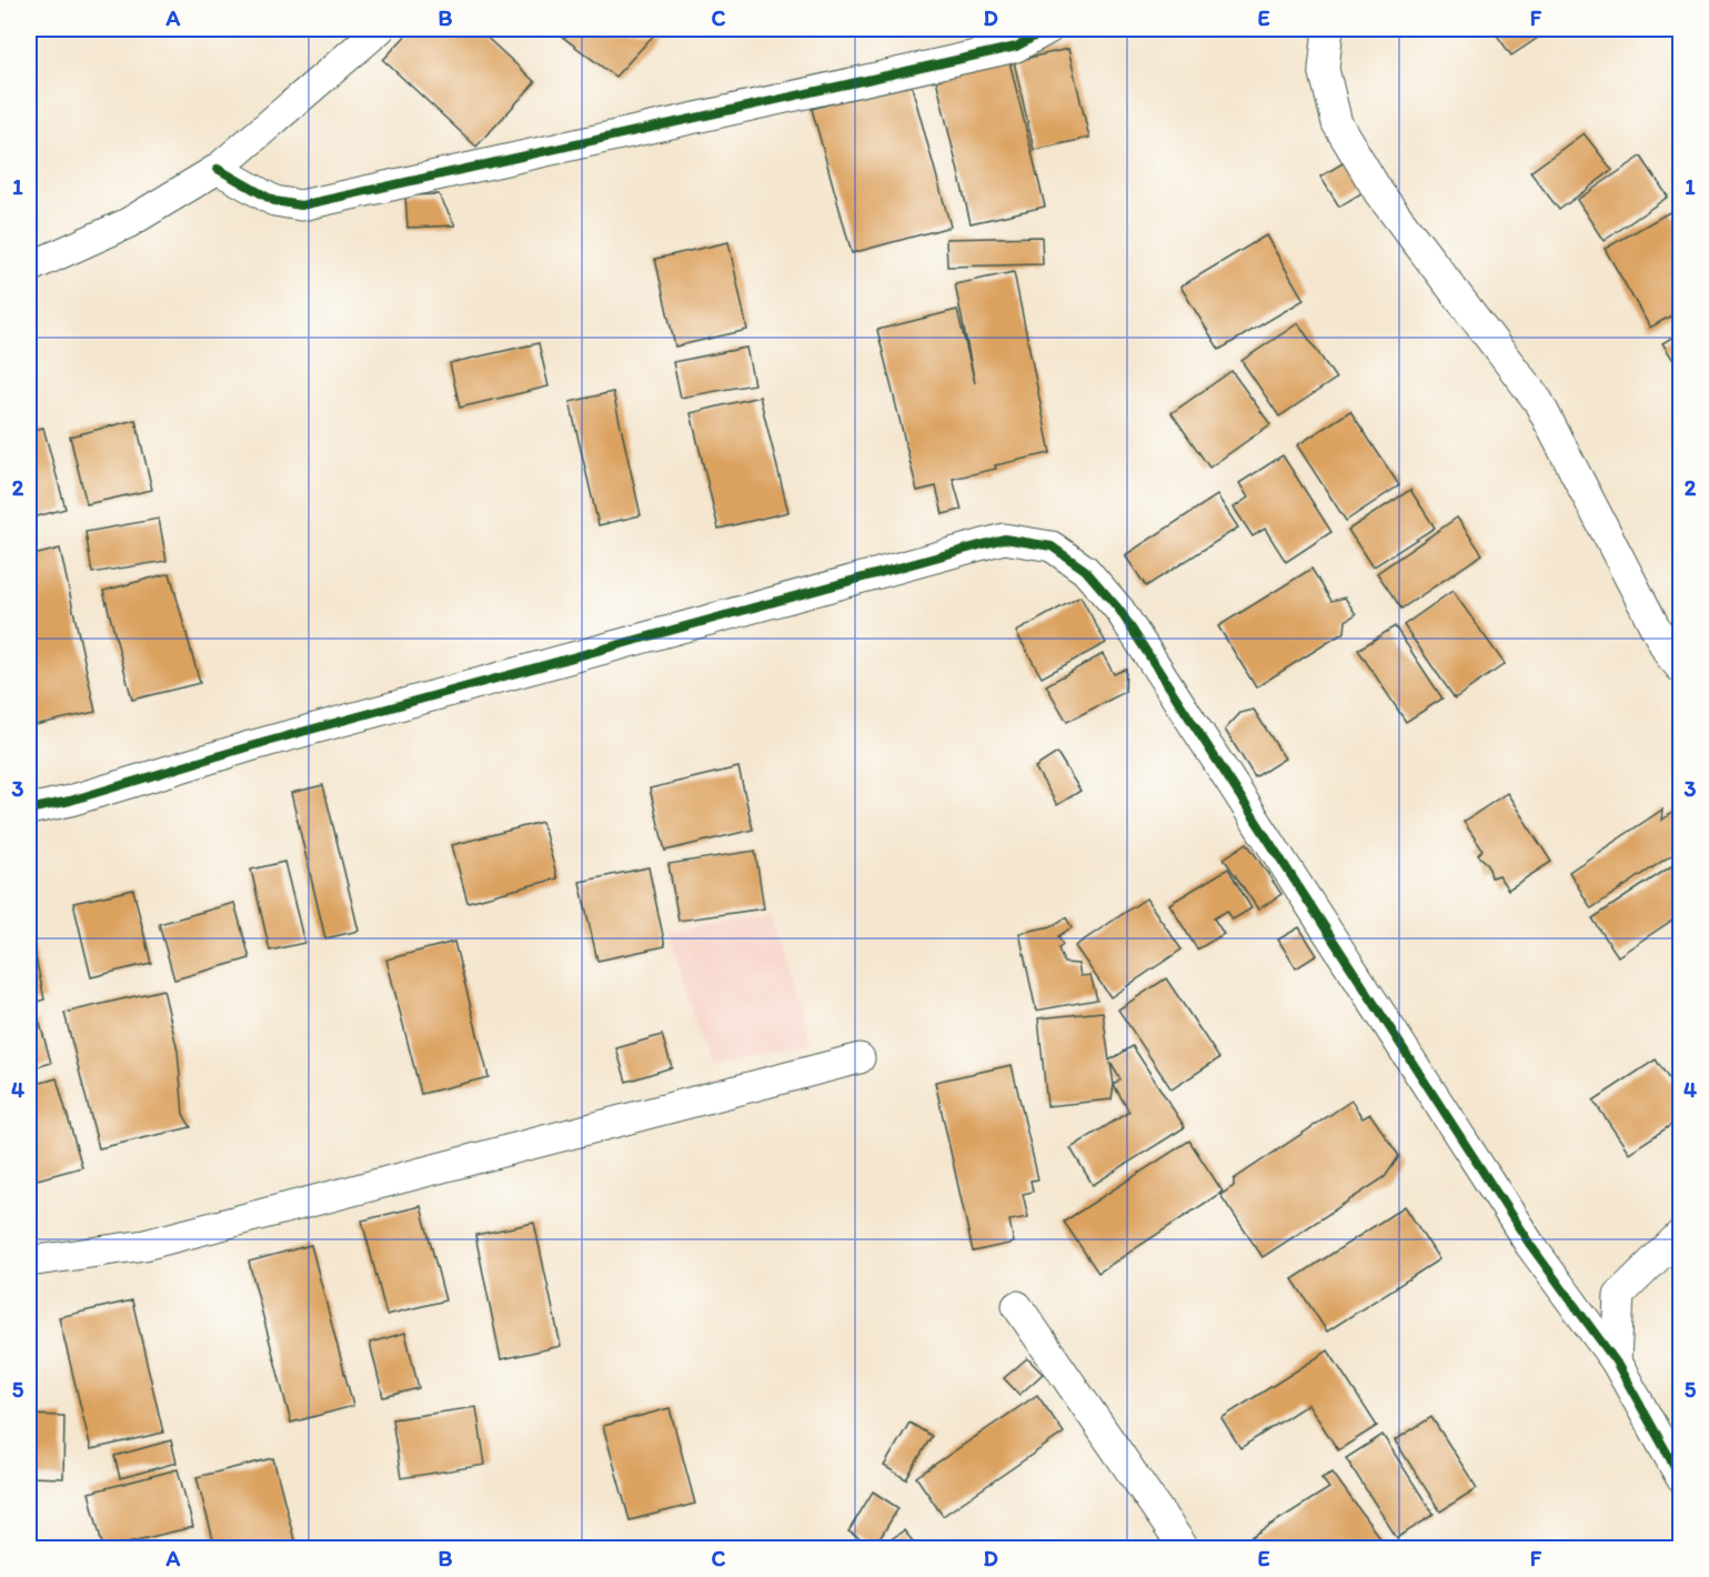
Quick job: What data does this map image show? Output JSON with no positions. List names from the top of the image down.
{
  "grid": {
    "columns": [
      "A",
      "B",
      "C",
      "D",
      "E",
      "F"
    ],
    "rows": [
      "1",
      "2",
      "3",
      "4",
      "5"
    ]
  }
}
